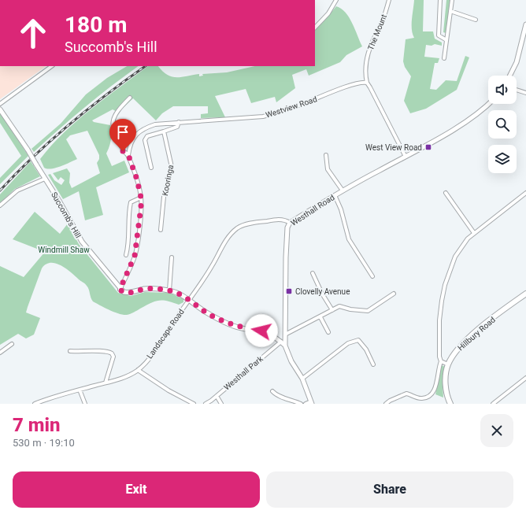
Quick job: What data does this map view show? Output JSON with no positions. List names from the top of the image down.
{
  "streets": {
    "main road": ["Hillbury Road"],
    "street": [
      "The Mount",
      "Westview Road",
      "Kooringa",
      "Westhall Road",
      "Succomb's Hill",
      "Landscape Road",
      "Westhall Park"
    ]
  },
  "crossings": [
    ["The Mount", "Westview Road"],
    ["Westhall Road", "Landscape Road"]
  ],
  "parks": ["Windmill Shaw"],
  "places": {
    "transit": ["West View Road", "Clovelly Avenue"]
  },
  "page": {
    "turn": ["180 m", "Succomb's Hill"],
    "heading": ["7 min", "530 m · 19:10"],
    "buttons": ["Exit", "Share"]
  }
}
